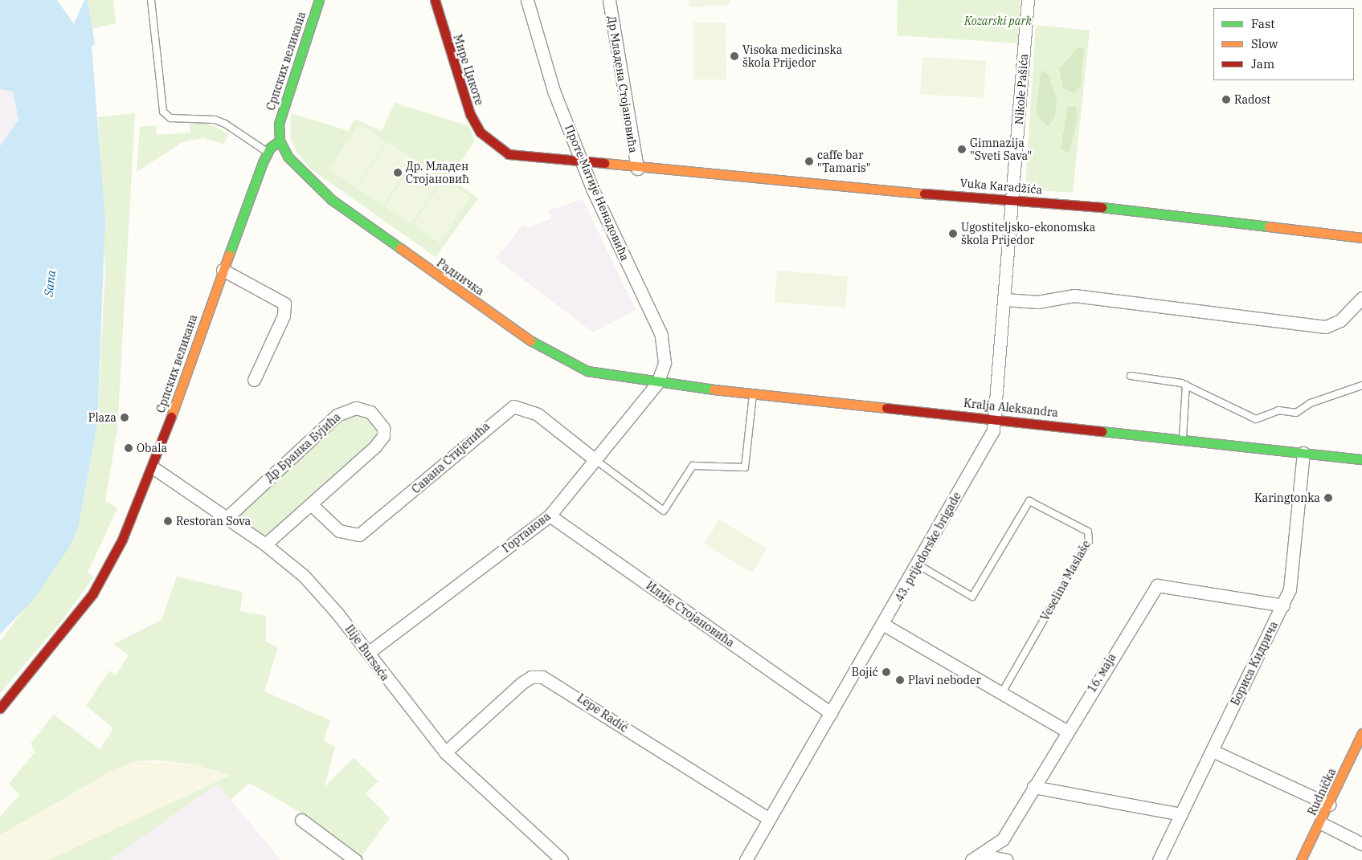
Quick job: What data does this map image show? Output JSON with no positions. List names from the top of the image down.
{
  "streets": {
    "main road": [
      "Српских великана",
      "Мире Цикоте",
      "Vuka Karadžića",
      "Радничка",
      "Kralja Aleksandra",
      "Rudnička"
    ],
    "street": [
      "Др Младена Стојановића",
      "Nikole Pašića",
      "Проте Матије Ненадовића",
      "Др Бранка Бујића",
      "Савана Стијепића",
      "Гортанова",
      "43. prijedorske brigade",
      "Илије Стојановића",
      "Ilije Bursaća",
      "Бориса Kидрича",
      "16. маја",
      "Lepe Radić"
    ],
    "lane": ["Veselina Maslaše"]
  },
  "crossings": [
    ["Српских великана", "Радничка"],
    ["Српских великана", "Ilije Bursaća"],
    ["Мире Цикоте", "Др Младена Стојановића"],
    ["Мире Цикоте", "Vuka Karadžića"],
    ["Мире Цикоте", "Проте Матије Ненадовића"],
    ["Др Младена Стојановића", "Vuka Karadžića"],
    ["Nikole Pašića", "Vuka Karadžića"],
    ["Nikole Pašića", "43. prijedorske brigade"],
    ["Vuka Karadžića", "43. prijedorske brigade"],
    ["Проте Матије Ненадовића", "Радничка"],
    ["Проте Матије Ненадовића", "Kralja Aleksandra"],
    ["Проте Матије Ненадовића", "Гортанова"],
    ["Радничка", "Kralja Aleksandra"],
    ["Радничка", "Гортанова"],
    ["Kralja Aleksandra", "Гортанова"],
    ["Kralja Aleksandra", "43. prijedorske brigade"],
    ["Kralja Aleksandra", "Бориса Kидрича"],
    ["Др Бранка Бујића", "Савана Стијепића"],
    ["Др Бранка Бујића", "Ilije Bursaća"],
    ["Савана Стијепића", "Гортанова"],
    ["Гортанова", "Илије Стојановића"],
    ["Гортанова", "Ilije Bursaća"],
    ["43. prijedorske brigade", "Veselina Maslaše"],
    ["43. prijedorske brigade", "Илије Стојановића"],
    ["43. prijedorske brigade", "Lepe Radić"],
    ["Ilije Bursaća", "Lepe Radić"],
    ["Бориса Kидрича", "16. маја"]
  ],
  "water": ["Sana"],
  "parks": ["Kozarski park"],
  "places": [
    "Visoka medicinska škola Prijedor",
    "Radost",
    "Gimnazija \"Sveti Sava\"",
    "caffe bar \"Tamaris\"",
    "Др. Младен Стојановић",
    "Ugostiteljsko-ekonomska škola Prijedor",
    "Plaza",
    "Obala",
    "Karingtonka",
    "Restoran Sova",
    "Bojić",
    "Plavi neboder"
  ],
  "legend": ["Fast", "Slow", "Jam"]
}
